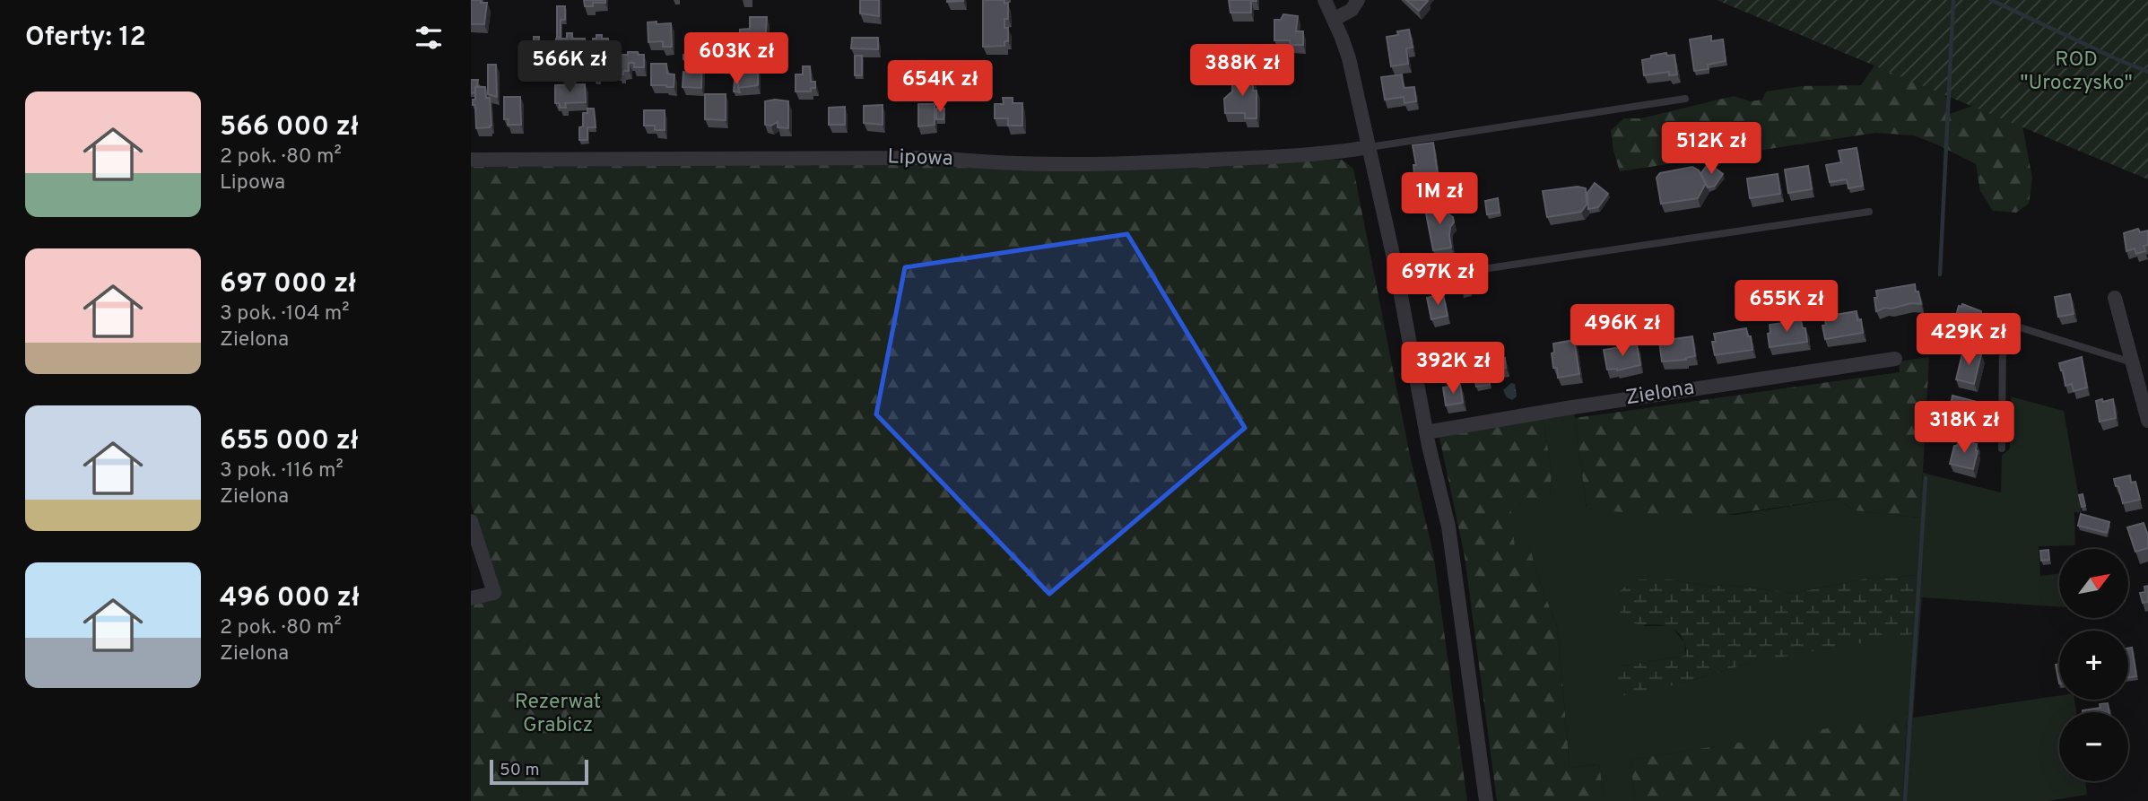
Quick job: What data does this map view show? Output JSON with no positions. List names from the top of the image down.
{
  "streets": {
    "street": ["Lipowa", "Zielona"]
  },
  "parks": ["ROD \"Uroczysko\"", "Rezerwat Grabicz"],
  "scale_bar": "50 m",
  "north": "top right",
  "page": {
    "heading": "Oferty: 12",
    "price": [
      "603K zł",
      "566K zł",
      "388K zł",
      "654K zł",
      "512K zł",
      "1M zł",
      "697K zł",
      "655K zł",
      "496K zł",
      "429K zł",
      "392K zł",
      "318K zł"
    ],
    "list": [
      {
        "name": "566 000 zł",
        "note": "2 pok. · 80 m² · Lipowa"
      },
      {
        "name": "697 000 zł",
        "note": "3 pok. · 104 m² · Zielona"
      },
      {
        "name": "655 000 zł",
        "note": "3 pok. · 116 m² · Zielona"
      },
      {
        "name": "496 000 zł",
        "note": "2 pok. · 80 m² · Zielona"
      }
    ],
    "map_buttons": ["+", "−"],
    "scale": "50 m"
  }
}
